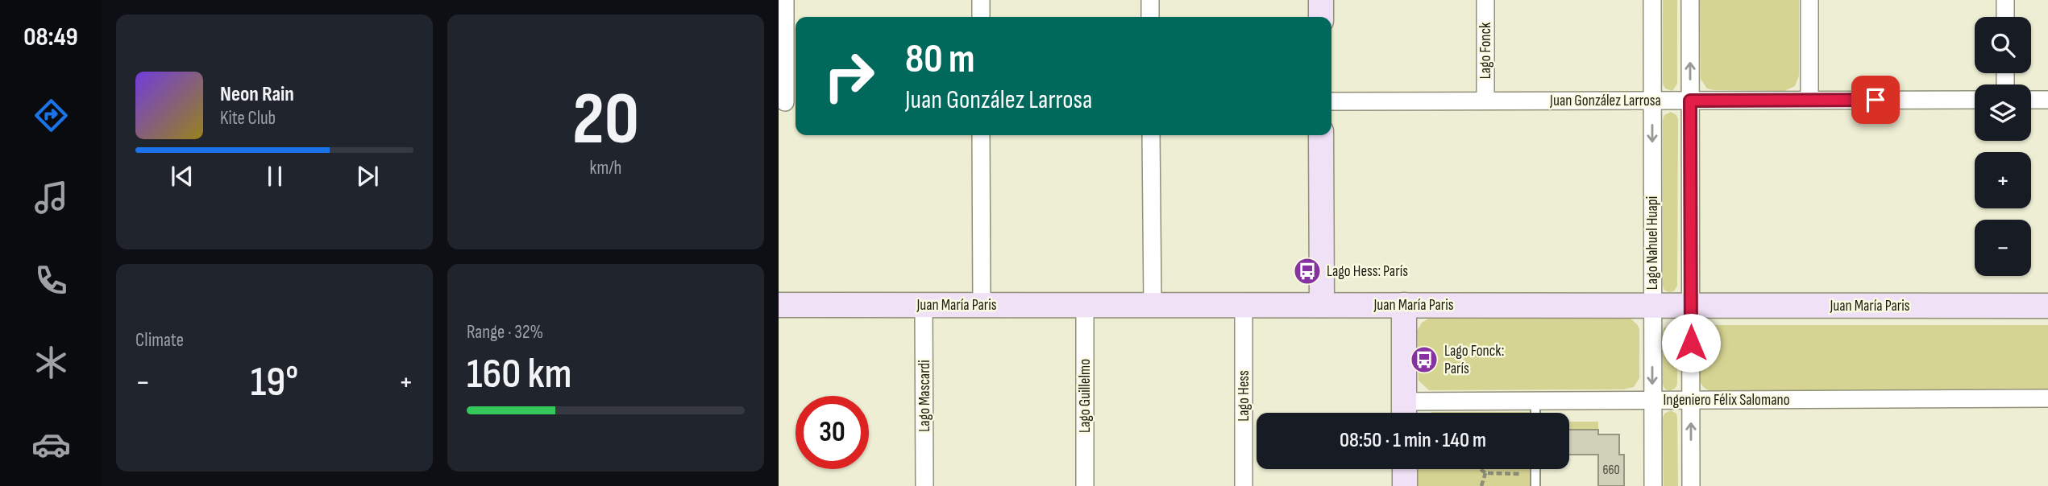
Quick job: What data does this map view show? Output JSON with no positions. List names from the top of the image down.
{
  "streets": {
    "street": [
      "Lago Fonck",
      "Juan González Larrosa",
      "Lago Nahuel Huapi",
      "Juan María Paris",
      "Lago Mascardi",
      "Lago Guillelmo",
      "Lago Hess",
      "Ingeniero Félix Salomano"
    ]
  },
  "crossings": [
    ["Lago Fonck", "Juan González Larrosa"],
    ["Juan González Larrosa", "Lago Nahuel Huapi"],
    ["Lago Nahuel Huapi", "Juan María Paris"],
    ["Lago Nahuel Huapi", "Ingeniero Félix Salomano"],
    ["Juan María Paris", "Lago Mascardi"],
    ["Juan María Paris", "Lago Guillelmo"],
    ["Juan María Paris", "Lago Hess"]
  ],
  "places": {
    "bus stop": ["Lago Hess: París", "Lago Fonck: París"]
  },
  "house_numbers": ["660"],
  "page": {
    "tabs": "08:49",
    "tile": [
      ["20", "km/h"],
      "Climate",
      ["Range · 32%", "160 km"]
    ],
    "map_buttons": ["+", "−"],
    "turn": ["80 m", "Juan González Larrosa"],
    "song": ["Neon Rain", "Kite Club"],
    "heat": ["−", "19°", "+"],
    "limit": "30",
    "trip": "08:50 · 1 min · 140 m"
  }
}
